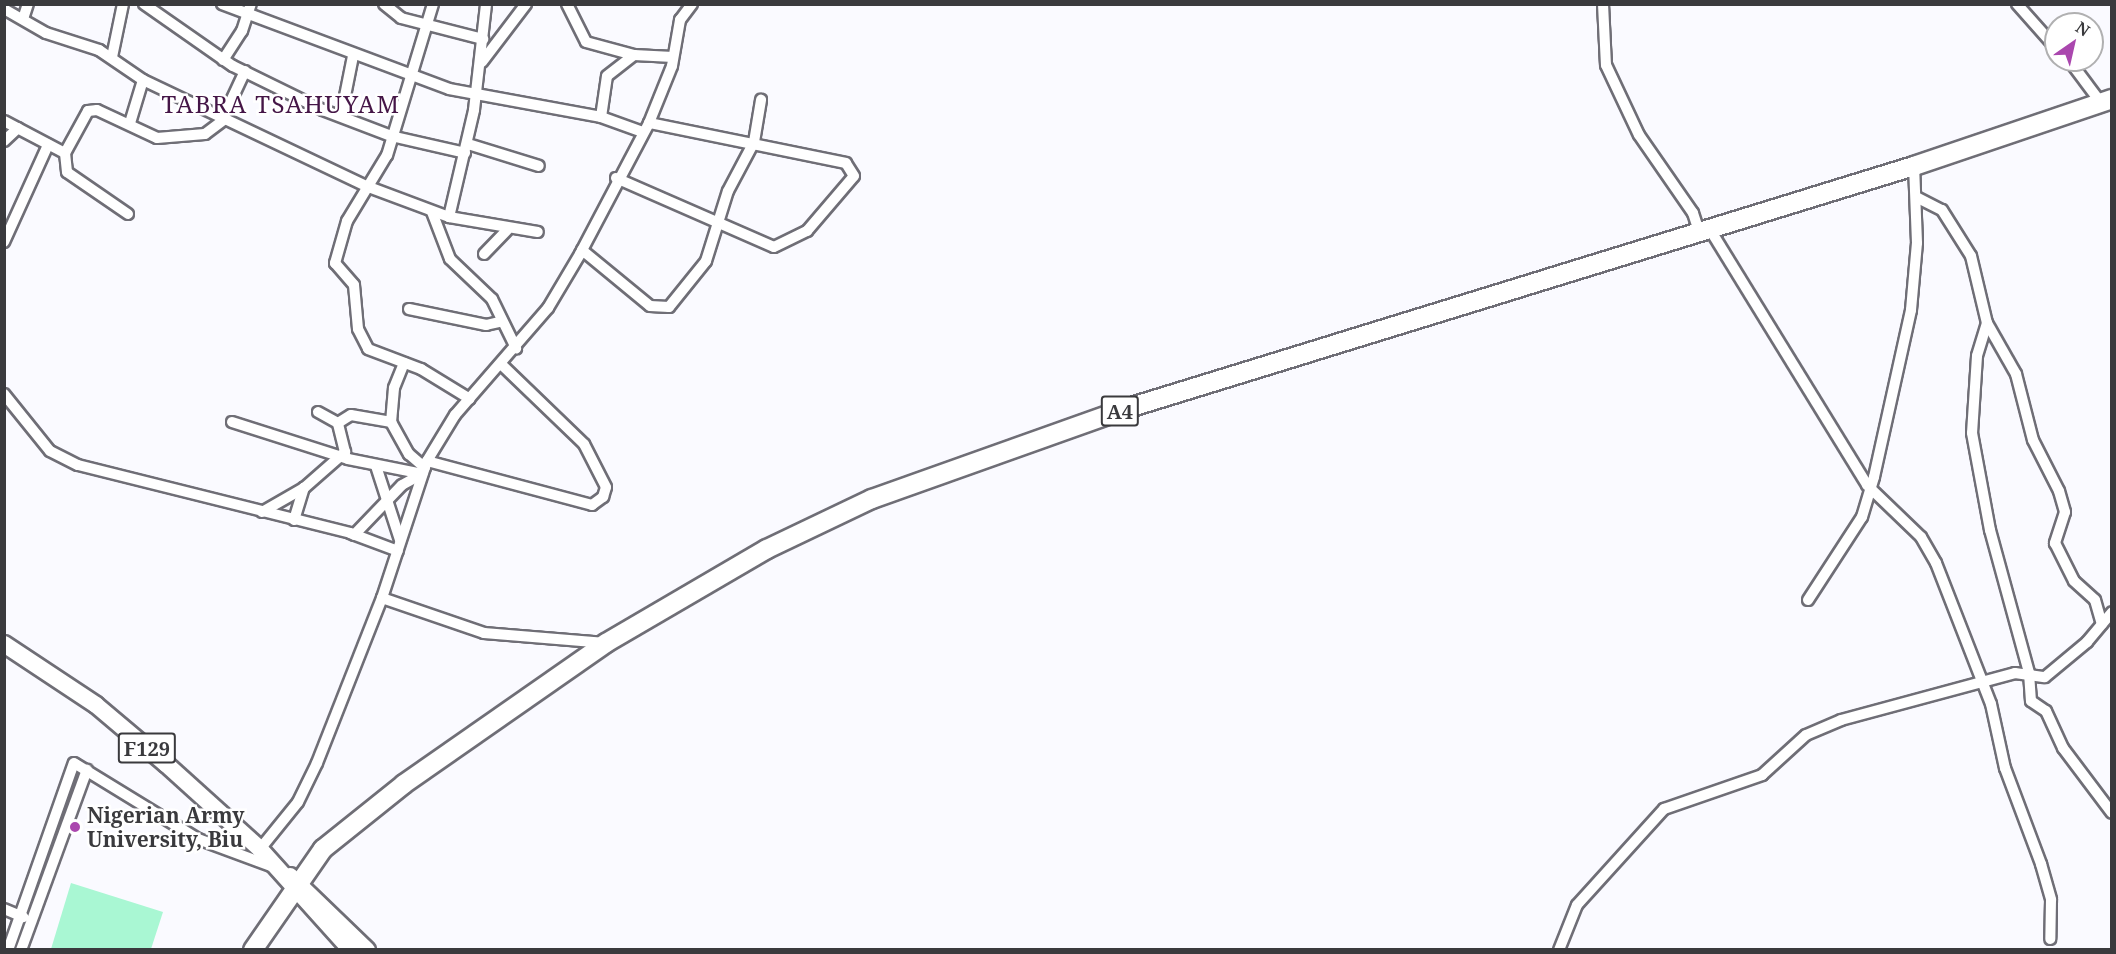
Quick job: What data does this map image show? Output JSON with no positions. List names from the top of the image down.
{
  "streets": {
    "highway": ["A4"],
    "main road": ["F129"]
  },
  "crossings": [
    ["A4", "F129"]
  ],
  "districts": ["TABRA TSAHUYAM"],
  "places": ["Nigerian Army University, Biu"],
  "north": "top right"
}
